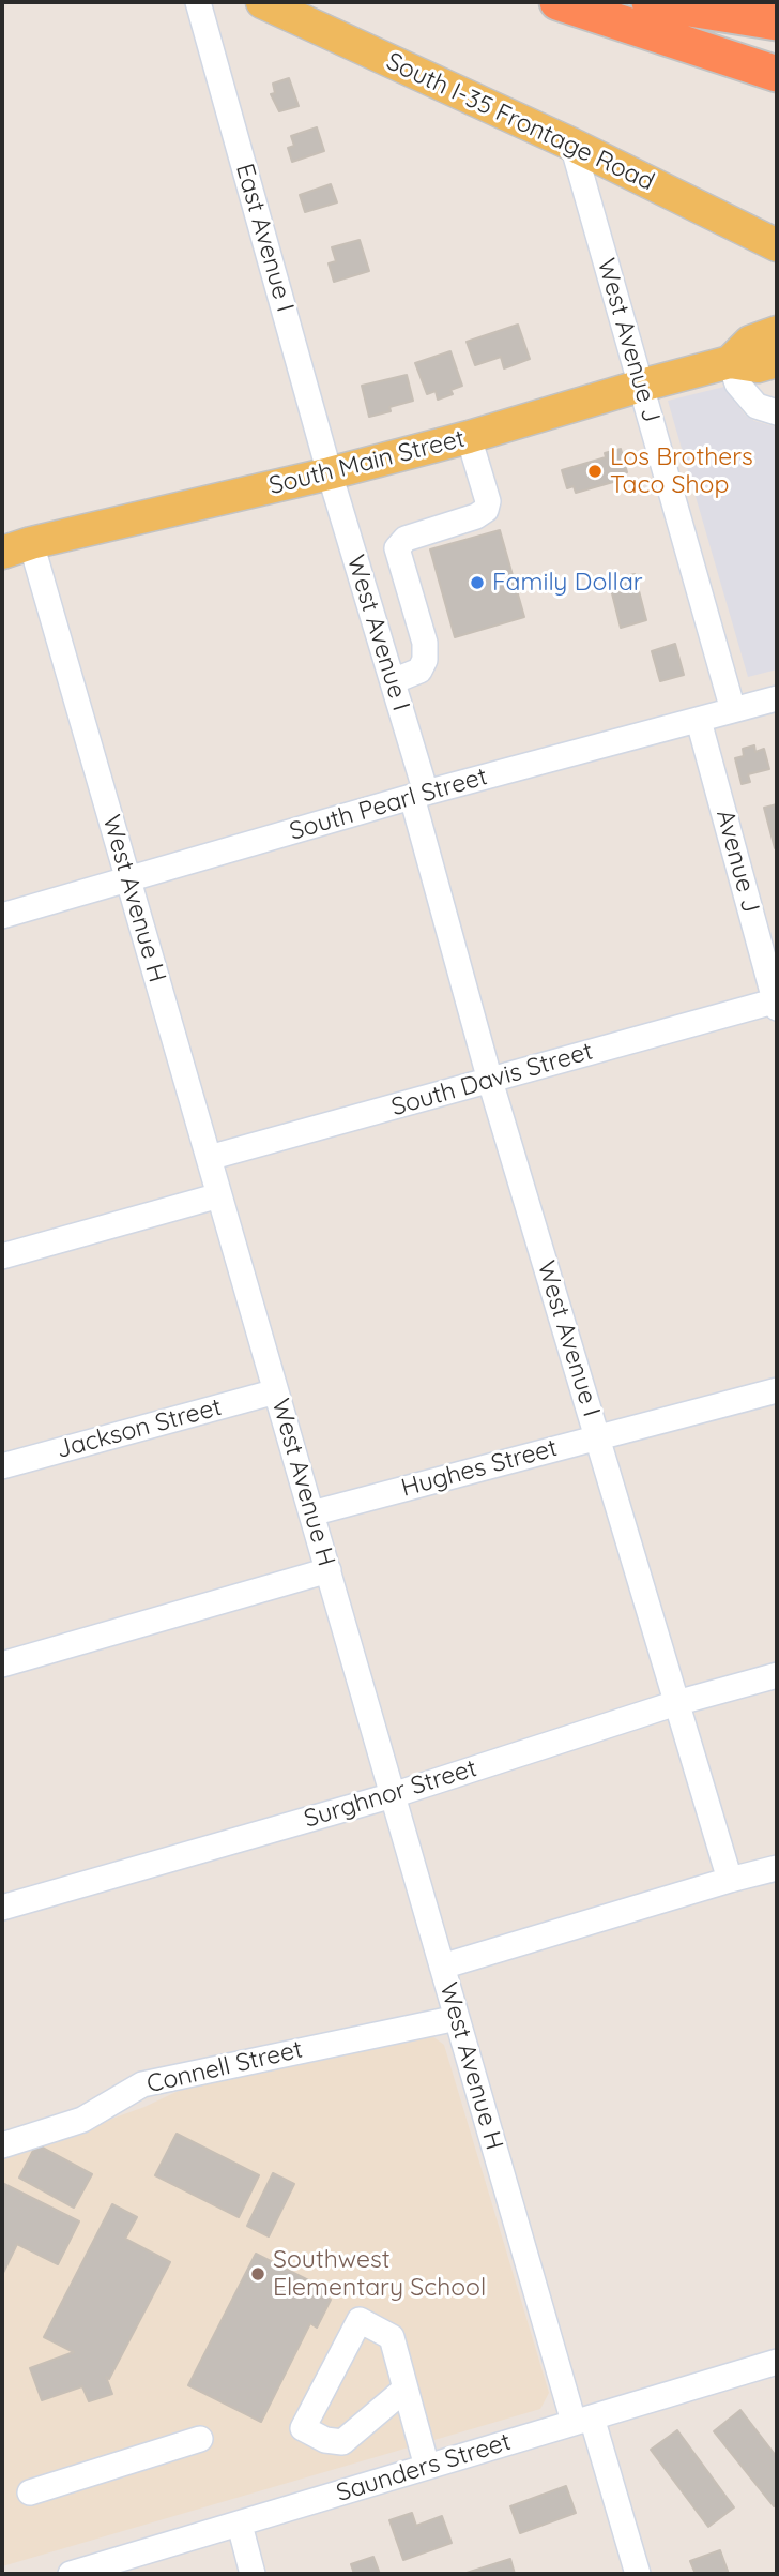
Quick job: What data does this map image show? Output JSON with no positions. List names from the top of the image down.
{
  "streets": {
    "main road": ["South I-35 Frontage Road", "South Main Street"],
    "street": [
      "East Avenue I",
      "West Avenue J",
      "West Avenue I",
      "South Pearl Street",
      "Avenue J",
      "West Avenue H",
      "South Davis Street",
      "Jackson Street",
      "Hughes Street",
      "Surghnor Street",
      "Connell Street",
      "Saunders Street"
    ]
  },
  "crossings": [
    ["South I-35 Frontage Road", "West Avenue J"],
    ["East Avenue I", "South Main Street"],
    ["East Avenue I", "West Avenue I"],
    ["West Avenue J", "South Main Street"],
    ["West Avenue J", "South Pearl Street"],
    ["South Main Street", "West Avenue I"],
    ["South Main Street", "West Avenue H"],
    ["West Avenue I", "South Pearl Street"],
    ["West Avenue I", "South Davis Street"],
    ["West Avenue I", "Hughes Street"],
    ["West Avenue I", "Surghnor Street"],
    ["South Pearl Street", "Avenue J"],
    ["South Pearl Street", "West Avenue H"],
    ["Avenue J", "South Davis Street"],
    ["West Avenue H", "South Davis Street"],
    ["West Avenue H", "Jackson Street"],
    ["West Avenue H", "Hughes Street"],
    ["West Avenue H", "Surghnor Street"],
    ["West Avenue H", "Connell Street"],
    ["West Avenue H", "Saunders Street"]
  ],
  "places": ["Los Brothers Taco Shop", "Family Dollar", "Southwest Elementary School"]
}
